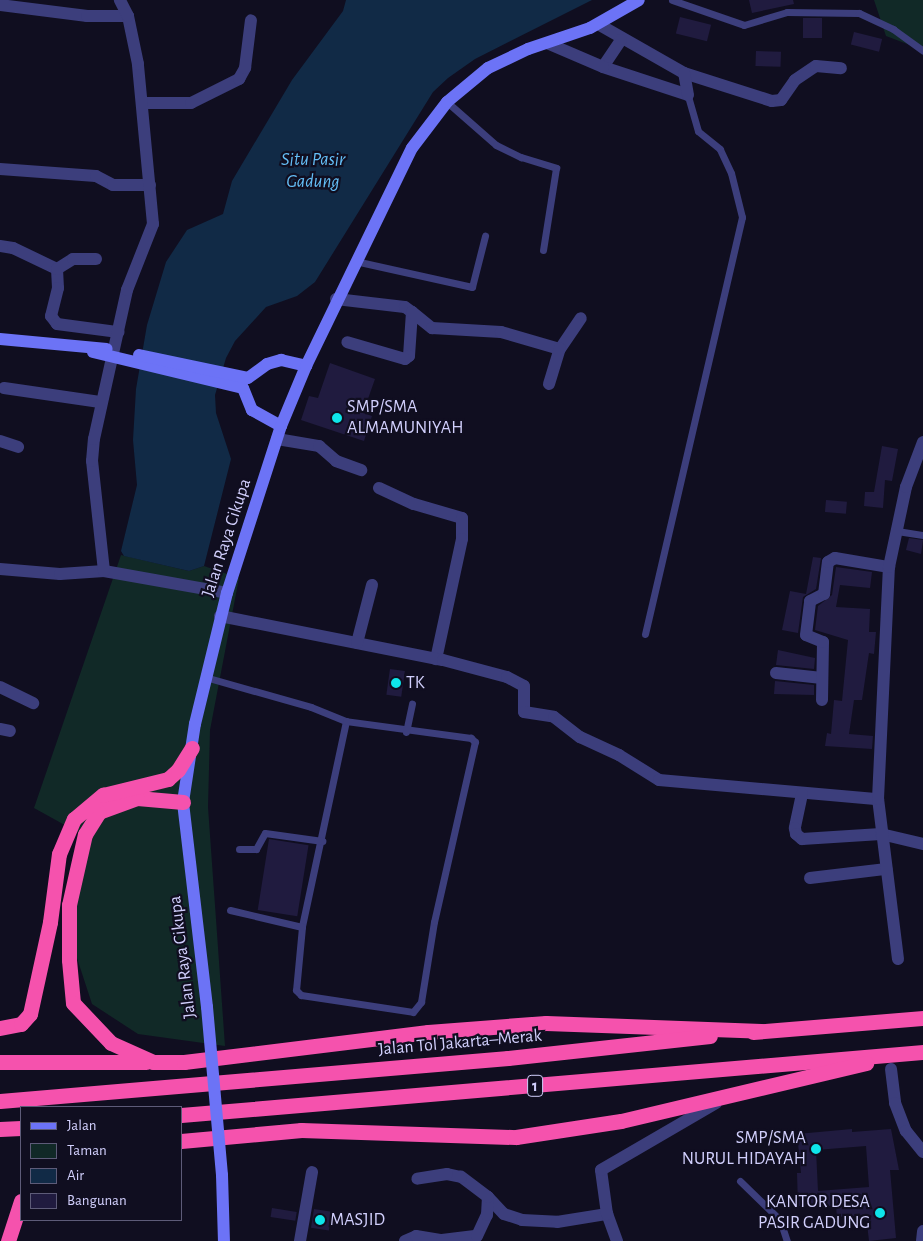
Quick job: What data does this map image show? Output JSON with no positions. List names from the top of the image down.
{
  "streets": {
    "highway": ["Jalan Tol Jakarta–Merak", "1"],
    "main road": ["Jalan Raya Cikupa"]
  },
  "water": ["Situ Pasir Gadung"],
  "places": [
    "SMP/SMA ALMAMUNIYAH",
    "TK",
    "SMP/SMA NURUL HIDAYAH",
    "KANTOR DESA PASIR GADUNG",
    "MASJID"
  ],
  "legend": [
    "Jalan",
    "Taman",
    "Air",
    "Bangunan"
  ]
}
